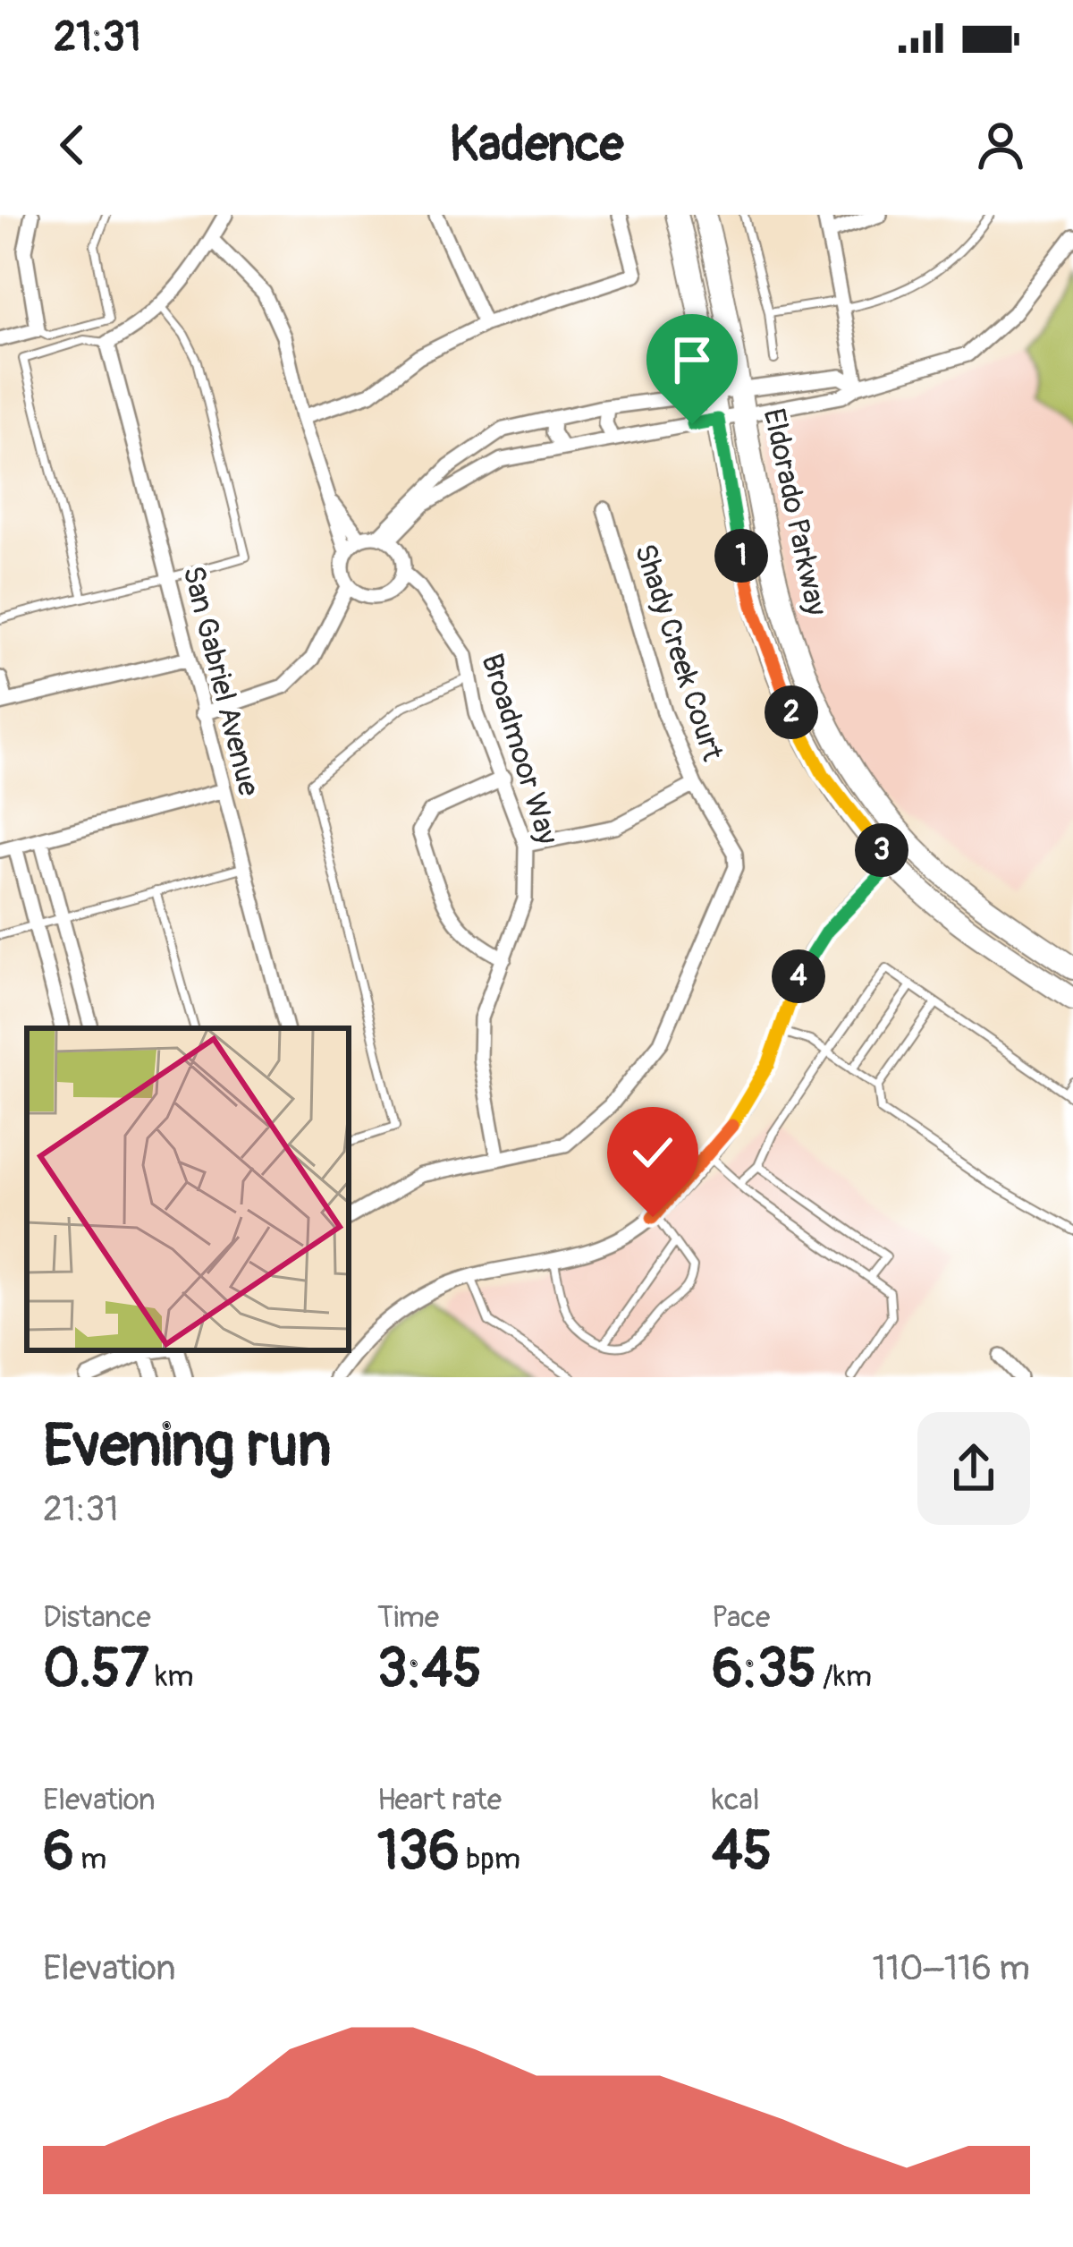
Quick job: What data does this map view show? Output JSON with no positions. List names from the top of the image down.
{
  "streets": {
    "main road": ["Eldorado Parkway"],
    "street": ["Shady Creek Court", "San Gabriel Avenue", "Broadmoor Way"]
  },
  "crossings": [
    ["Shady Creek Court", "Broadmoor Way"]
  ],
  "page": {
    "status": "21:31",
    "header": "Kadence",
    "pins": [
      "1",
      "2",
      "3",
      "4"
    ],
    "heading": ["Evening run", "21:31"],
    "stats": [
      ["Distance", "0.57 km"],
      ["Time", "3:45"],
      ["Pace", "6:35 /km"],
      ["Elevation", "6 m"],
      ["Heart rate", "136 bpm"],
      ["kcal", "45"]
    ],
    "chart": ["Elevation", "110–116 m"]
  }
}
